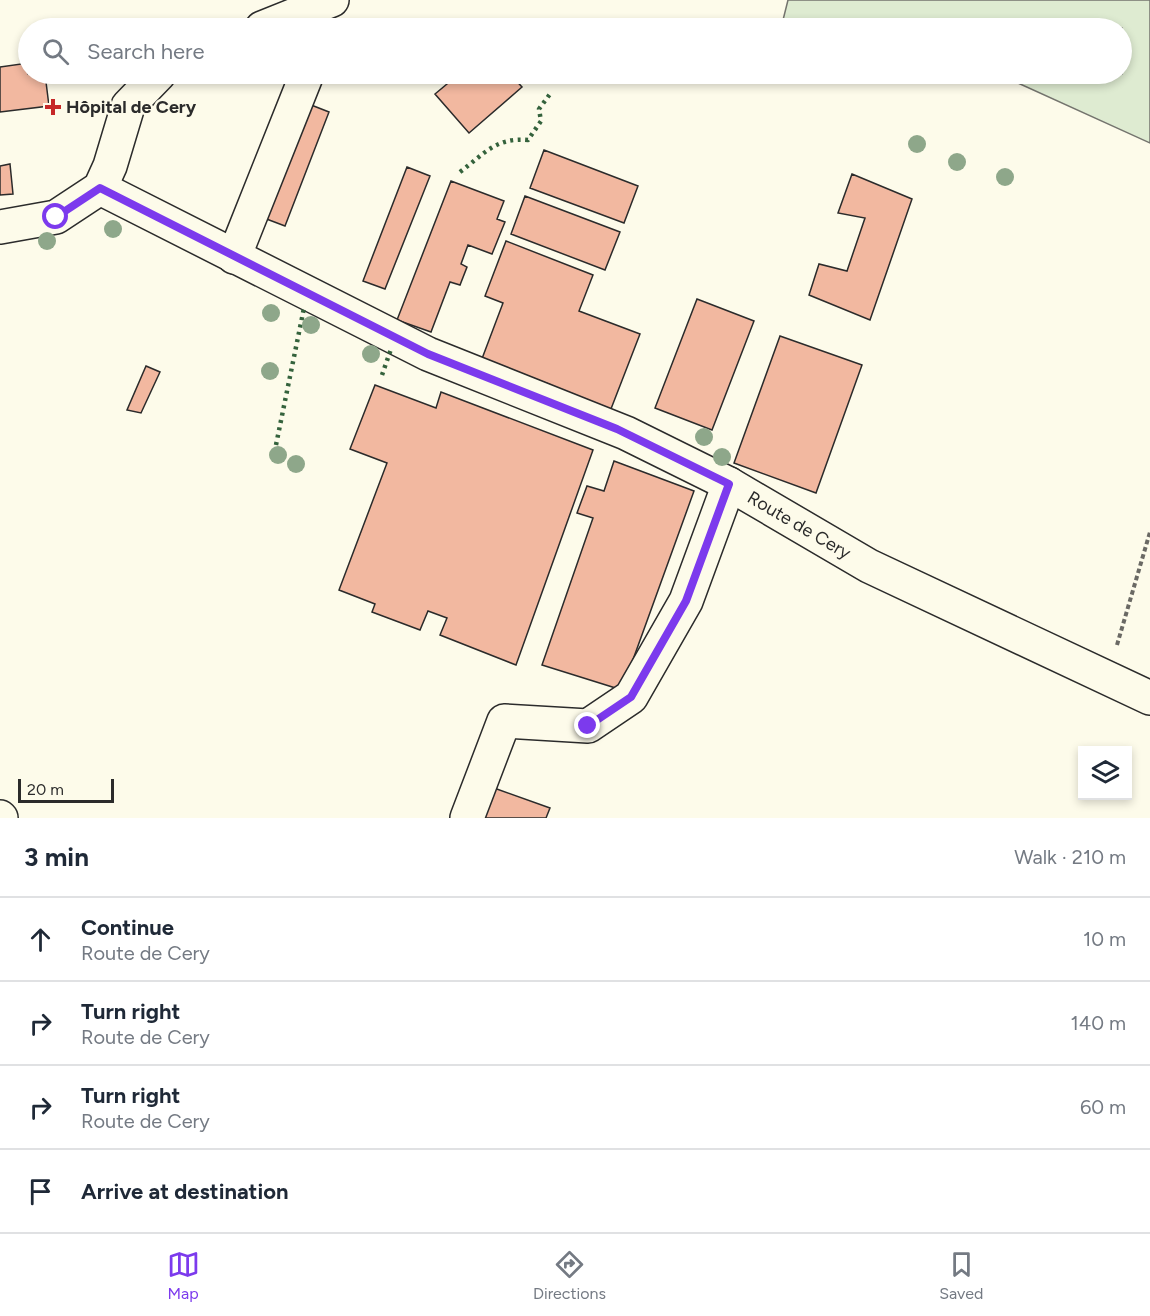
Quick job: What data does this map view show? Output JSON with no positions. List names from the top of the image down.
{
  "streets": {
    "street": ["Route de Cery"]
  },
  "places": {
    "health": ["Hôpital de Cery"]
  },
  "scale_bar": "20 m",
  "page": {
    "search": "Search here",
    "scale": "20 m",
    "heading": ["3 min", "Walk · 210 m"],
    "list": [
      ["Continue", "Route de Cery", "10 m"],
      ["Turn right", "Route de Cery", "140 m"],
      ["Turn right", "Route de Cery", "60 m"],
      "Arrive at destination"
    ],
    "nav": ["Map", "Directions", "Saved"]
  }
}
